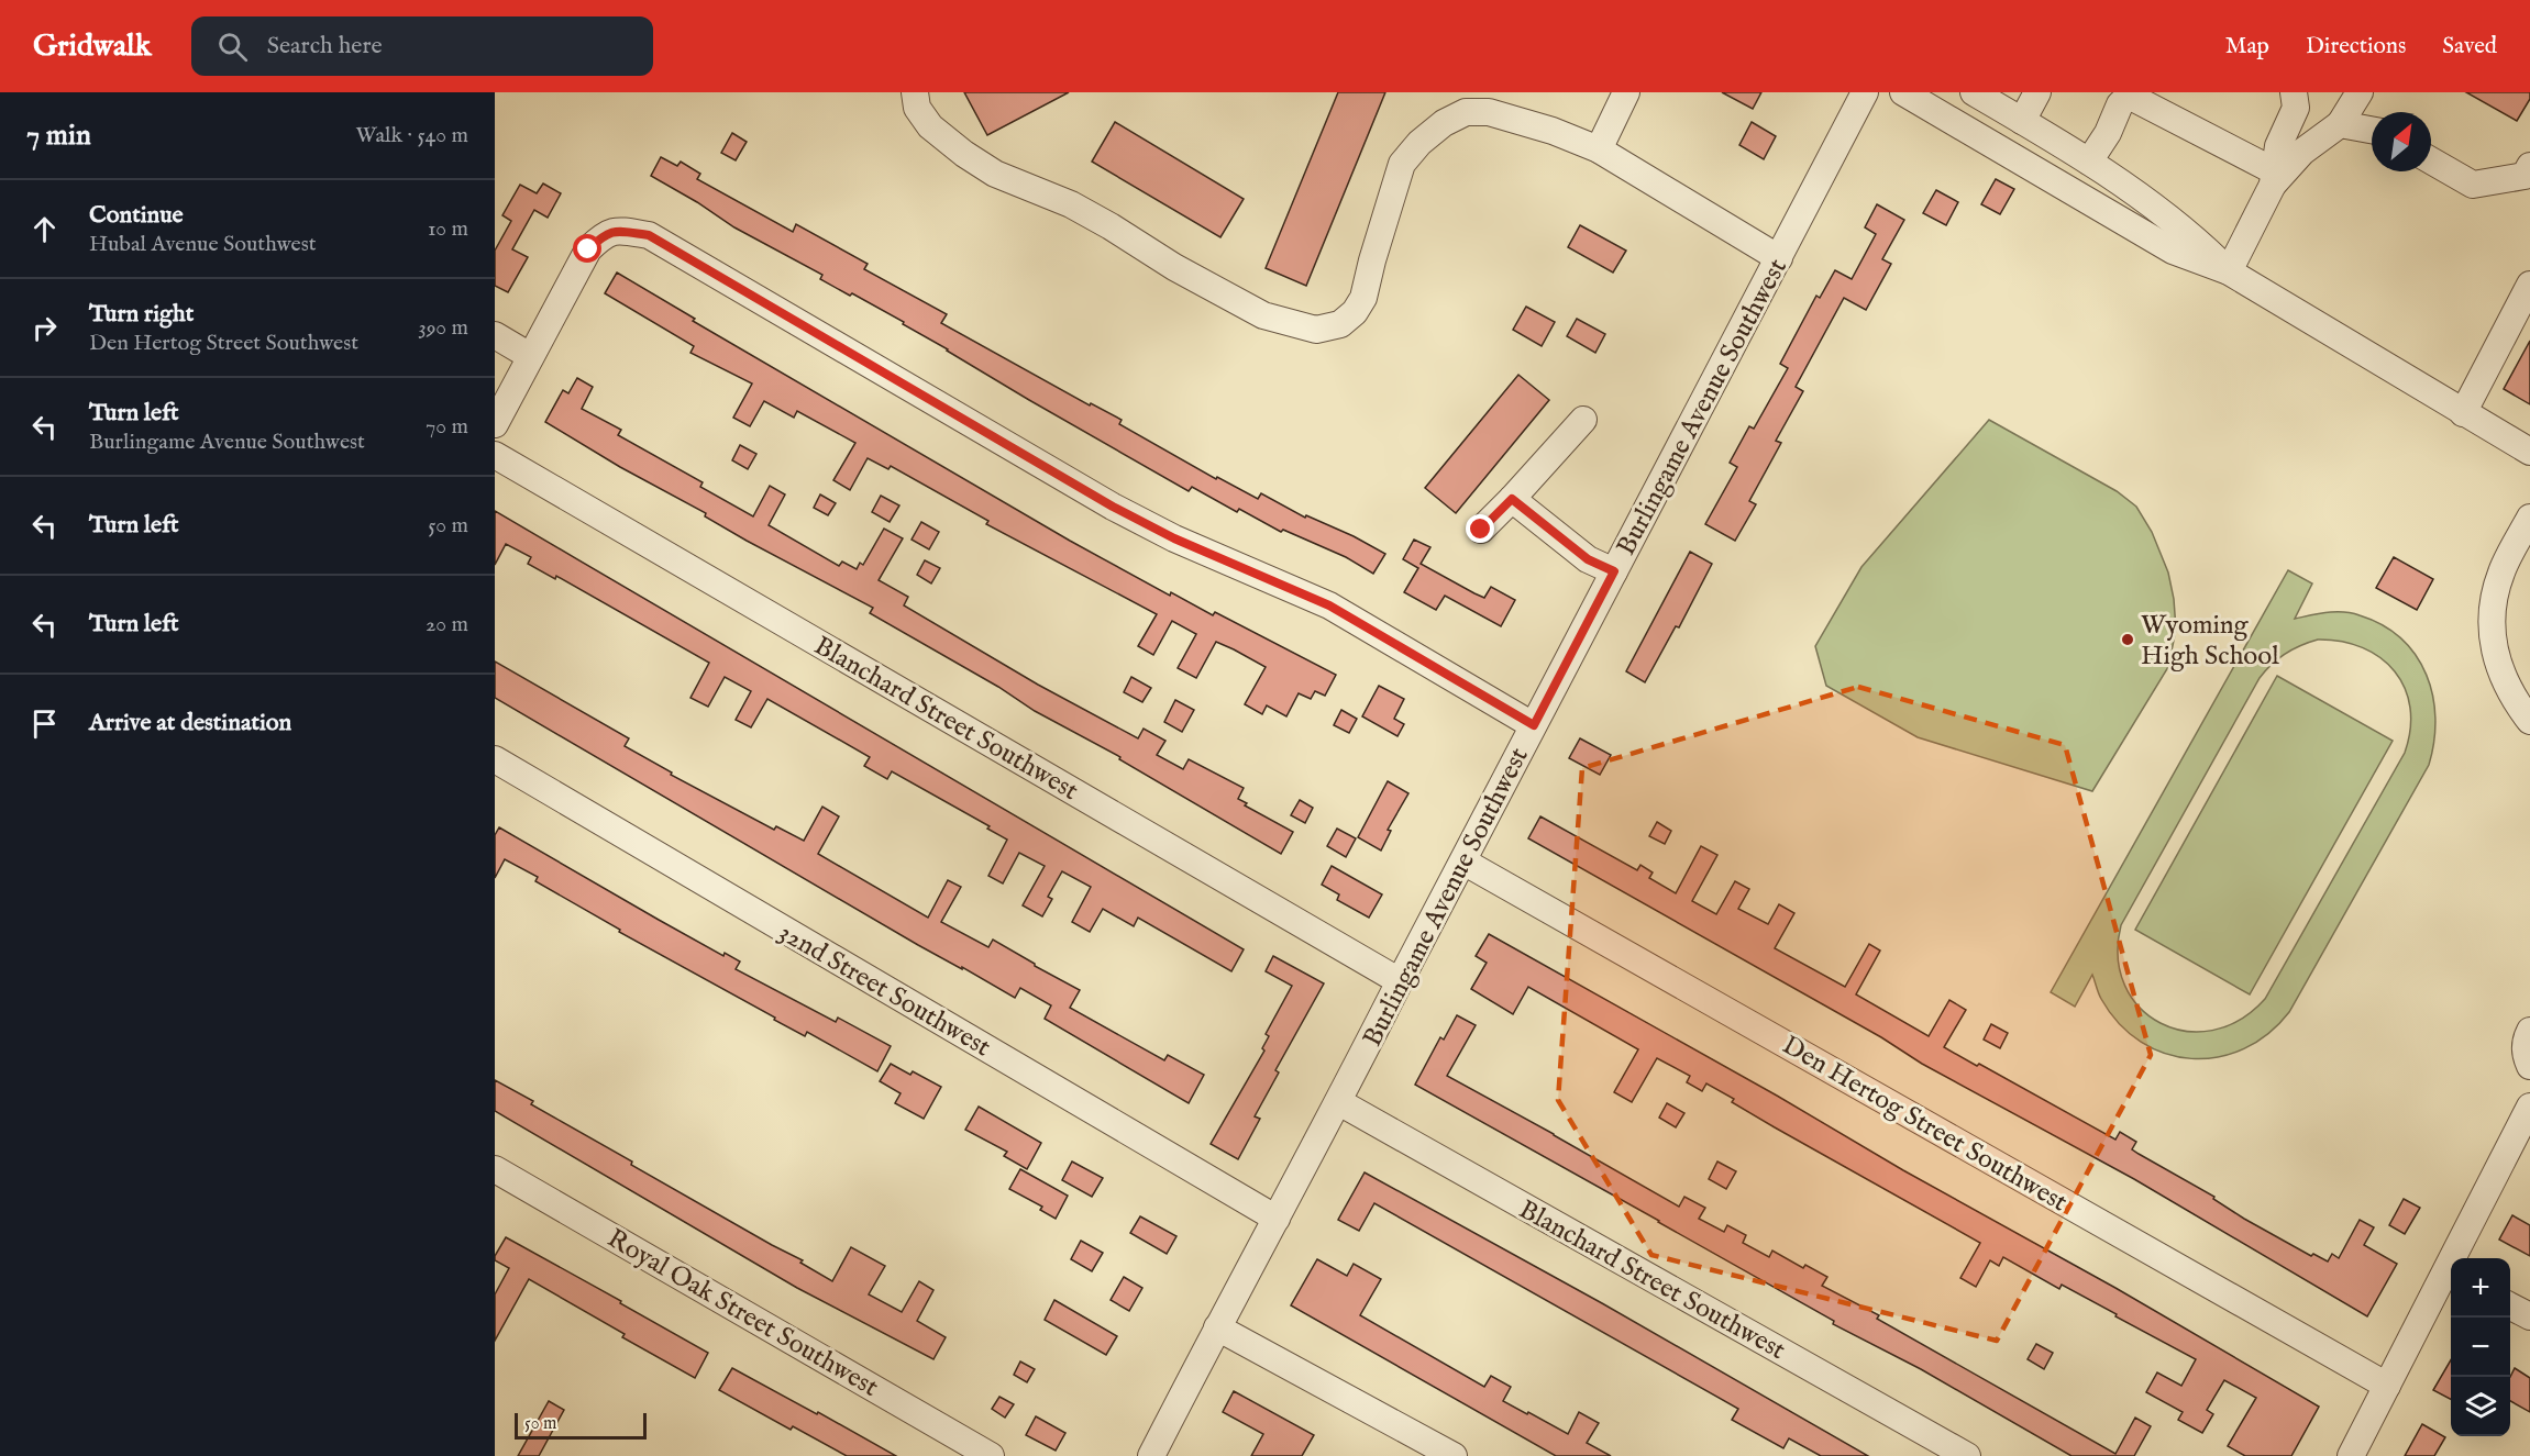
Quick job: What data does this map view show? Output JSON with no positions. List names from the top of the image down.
{
  "streets": {
    "street": [
      "Burlingame Avenue Southwest",
      "Blanchard Street Southwest",
      "32nd Street Southwest",
      "Den Hertog Street Southwest",
      "Royal Oak Street Southwest"
    ]
  },
  "crossings": [
    ["Burlingame Avenue Southwest", "Blanchard Street Southwest"],
    ["Burlingame Avenue Southwest", "32nd Street Southwest"],
    ["Burlingame Avenue Southwest", "Den Hertog Street Southwest"]
  ],
  "places": ["Wyoming High School"],
  "scale_bar": "50 m",
  "north": "top right",
  "page": {
    "header": "Gridwalk",
    "search": "Search here",
    "nav": ["Map", "Directions", "Saved"],
    "heading": ["7 min", "Walk · 540 m"],
    "list": [
      ["Continue", "Hubal Avenue Southwest", "10 m"],
      ["Turn right", "Den Hertog Street Southwest", "390 m"],
      ["Turn left", "Burlingame Avenue Southwest", "70 m"],
      ["Turn left", "50 m"],
      ["Turn left", "20 m"],
      "Arrive at destination"
    ],
    "map_buttons": ["+", "−"],
    "scale": "50 m"
  }
}
